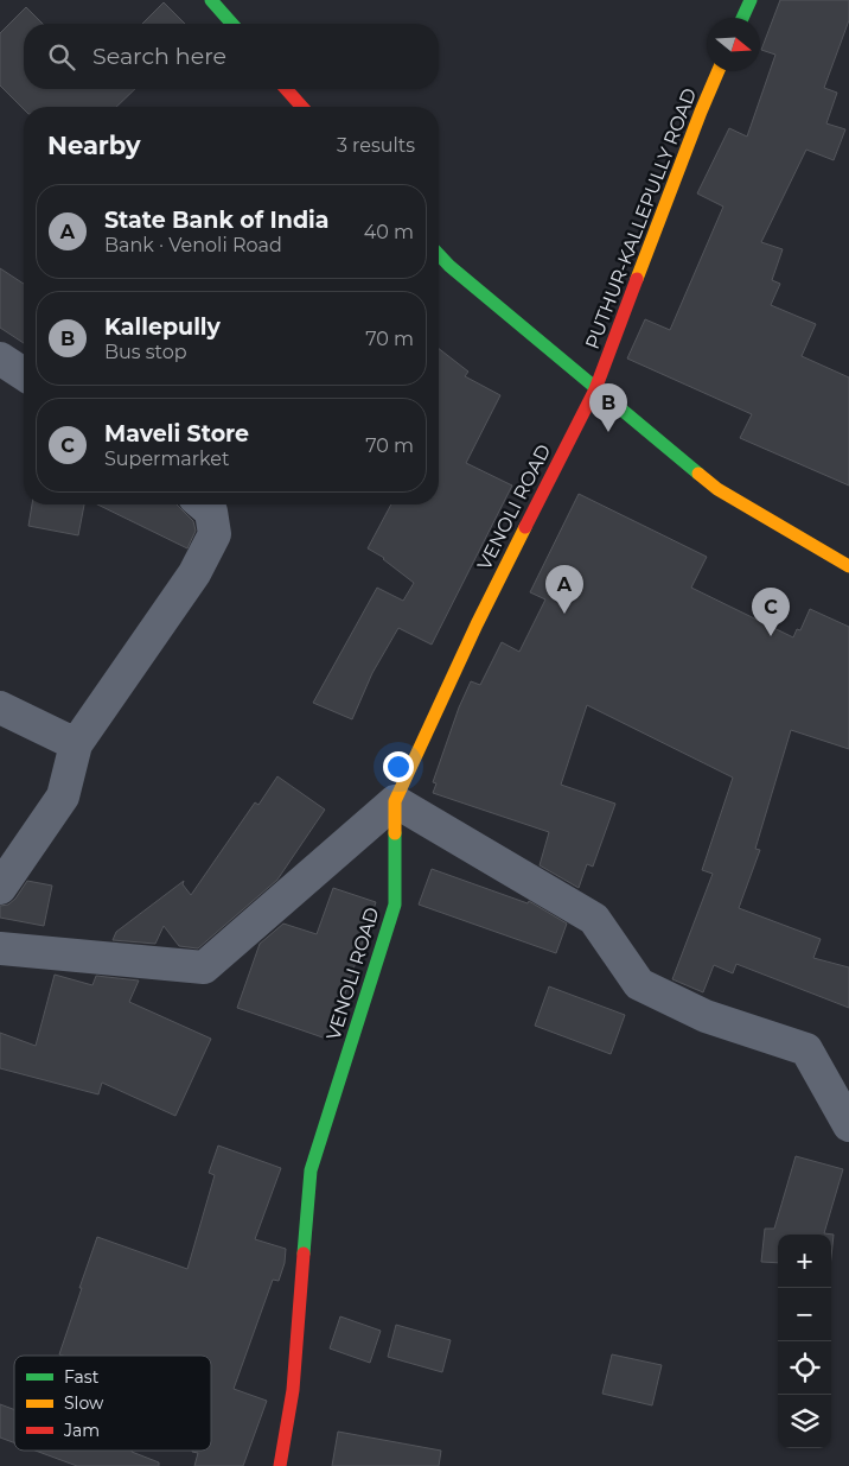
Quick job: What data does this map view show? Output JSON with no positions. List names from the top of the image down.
{
  "streets": {
    "street": ["PUTHUR-KALLEPULLY ROAD", "VENOLI ROAD"]
  },
  "crossings": [
    ["PUTHUR-KALLEPULLY ROAD", "VENOLI ROAD"]
  ],
  "legend": ["Fast", "Slow", "Jam"],
  "north": "right",
  "page": {
    "search": "Search here",
    "heading": ["Nearby", "3 results"],
    "list": [
      {
        "mark": "A",
        "name": "State Bank of India",
        "note": "Bank · Venoli Road",
        "value": "40 m"
      },
      {
        "mark": "B",
        "name": "Kallepully",
        "note": "Bus stop",
        "value": "70 m"
      },
      {
        "mark": "C",
        "name": "Maveli Store",
        "note": "Supermarket",
        "value": "70 m"
      }
    ],
    "pins": ["B", "A", "C"],
    "map_buttons": ["+", "−"]
  }
}
